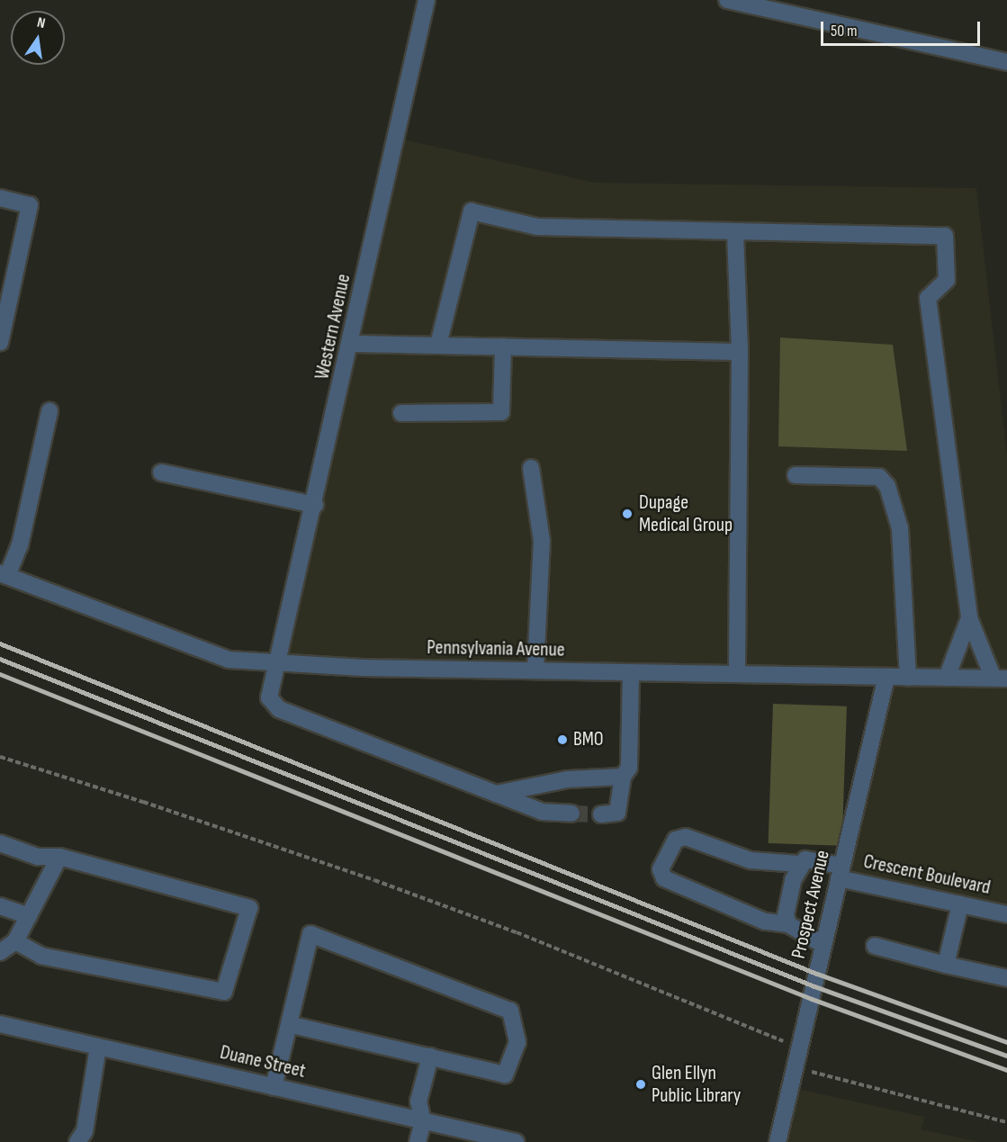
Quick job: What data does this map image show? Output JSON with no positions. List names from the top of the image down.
{
  "streets": {
    "street": [
      "Western Avenue",
      "Pennsylvania Avenue",
      "Crescent Boulevard",
      "Prospect Avenue",
      "Duane Street"
    ]
  },
  "crossings": [
    ["Western Avenue", "Pennsylvania Avenue"],
    ["Pennsylvania Avenue", "Prospect Avenue"],
    ["Crescent Boulevard", "Prospect Avenue"]
  ],
  "places": ["Dupage Medical Group", "BMO", "Glen Ellyn Public Library"],
  "scale_bar": "50 m",
  "north": "top"
}
